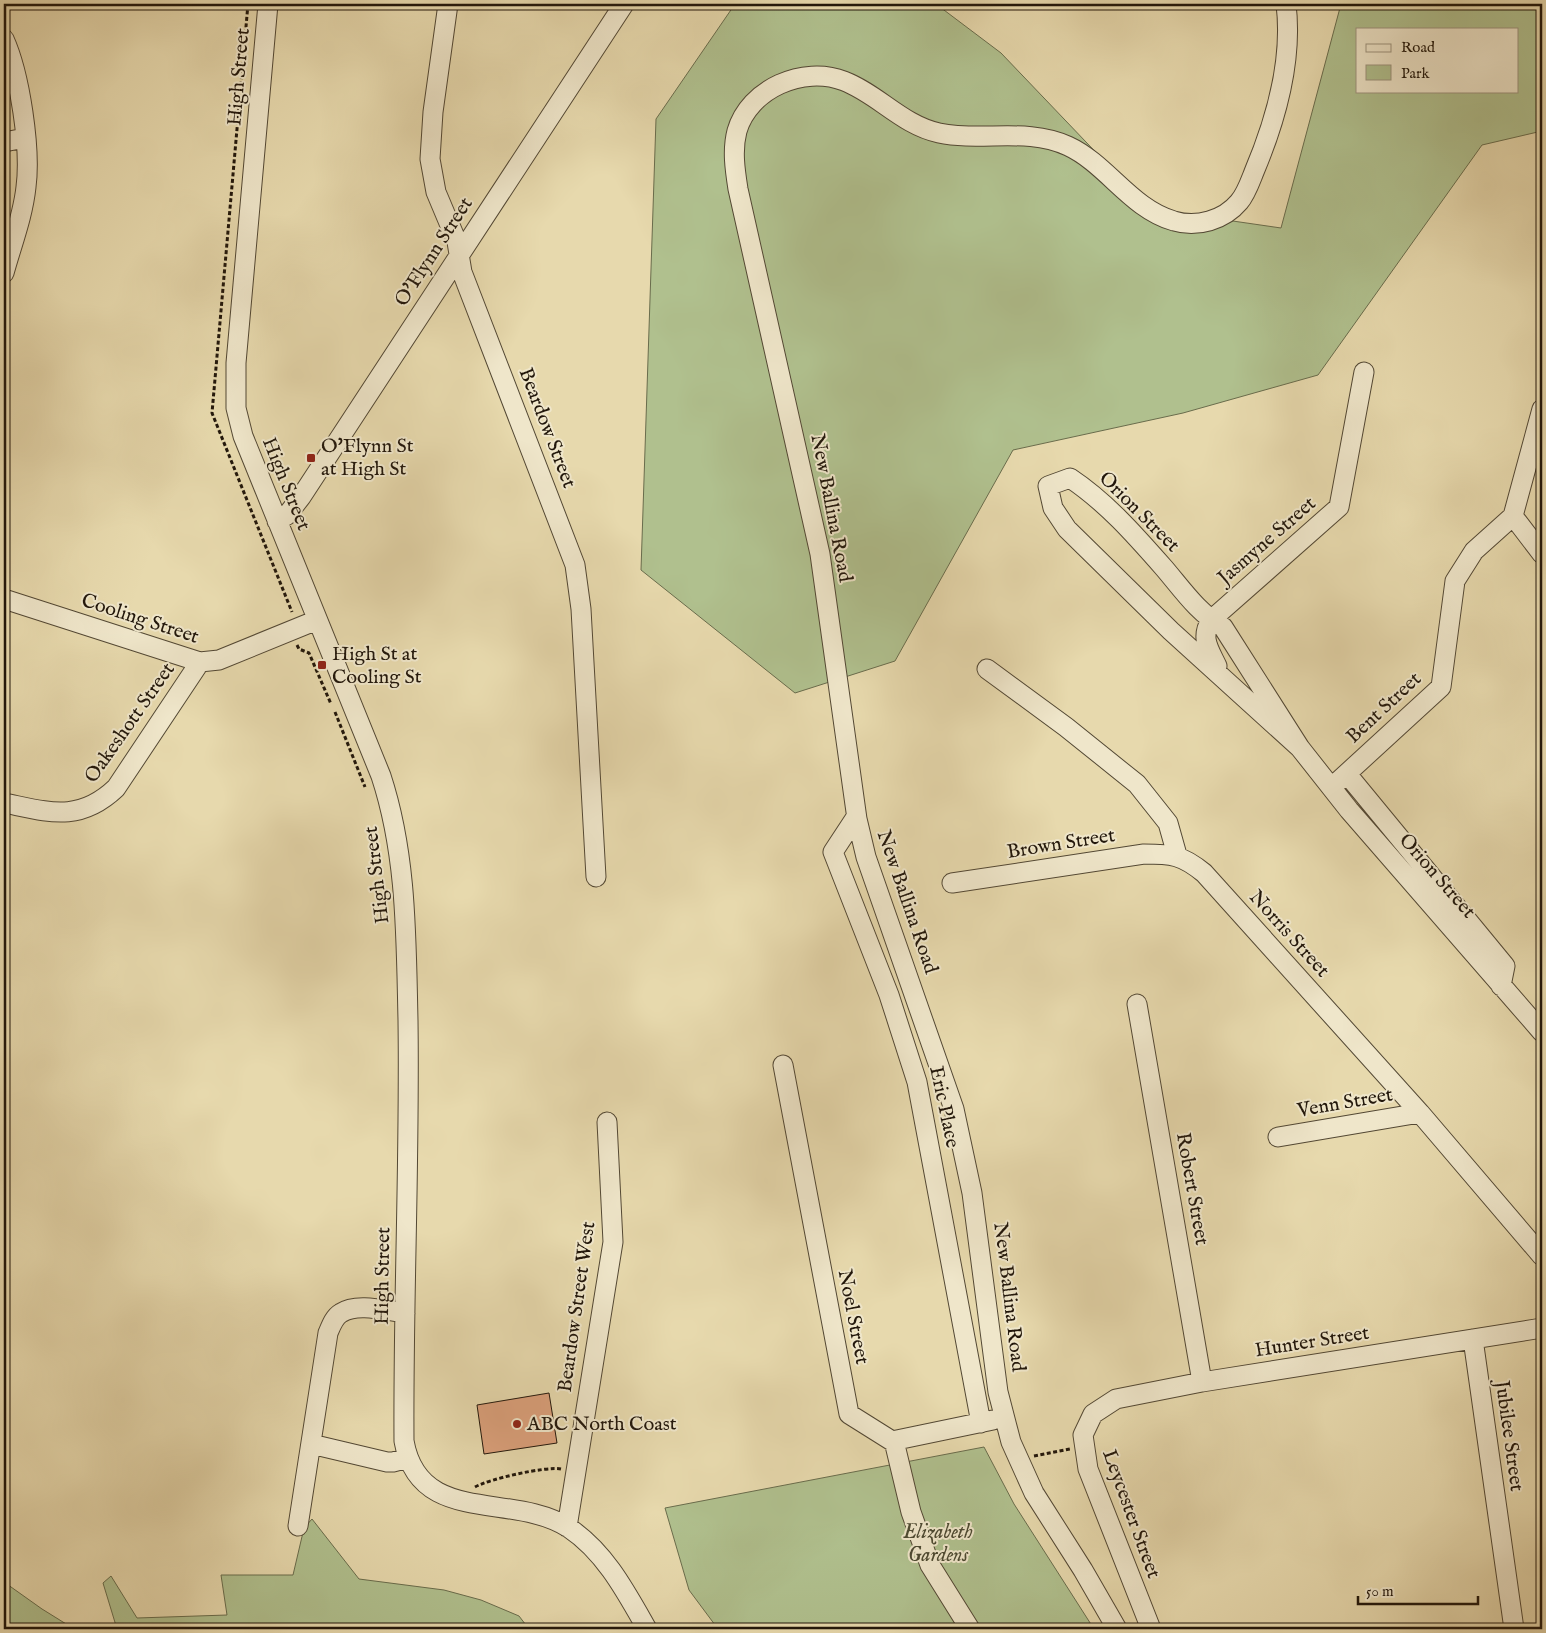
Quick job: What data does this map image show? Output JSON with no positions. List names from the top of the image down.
{
  "streets": {
    "street": [
      "High Street",
      "O'Flynn Street",
      "Beardow Street",
      "New Ballina Road",
      "Orion Street",
      "Jasmyne Street",
      "Cooling Street",
      "Bent Street",
      "Oakeshott Street",
      "Brown Street",
      "Norris Street",
      "Venn Street",
      "Eric Place",
      "Robert Street",
      "Beardow Street West",
      "Noel Street",
      "Hunter Street",
      "Jubilee Street",
      "Leycester Street"
    ]
  },
  "crossings": [
    ["High Street", "O'Flynn Street"],
    ["High Street", "Cooling Street"],
    ["High Street", "Beardow Street West"],
    ["O'Flynn Street", "Beardow Street"],
    ["New Ballina Road", "Eric Place"],
    ["Orion Street", "Jasmyne Street"],
    ["Orion Street", "Bent Street"],
    ["Cooling Street", "Oakeshott Street"],
    ["Brown Street", "Norris Street"],
    ["Norris Street", "Venn Street"],
    ["Robert Street", "Hunter Street"],
    ["Hunter Street", "Jubilee Street"],
    ["Hunter Street", "Leycester Street"]
  ],
  "parks": ["Elizabeth Gardens"],
  "places": {
    "transit": ["O'Flynn St at High St", "High St at Cooling St"],
    "other": ["ABC North Coast"]
  },
  "legend": ["Road", "Park"],
  "scale_bar": "50 m"
}
